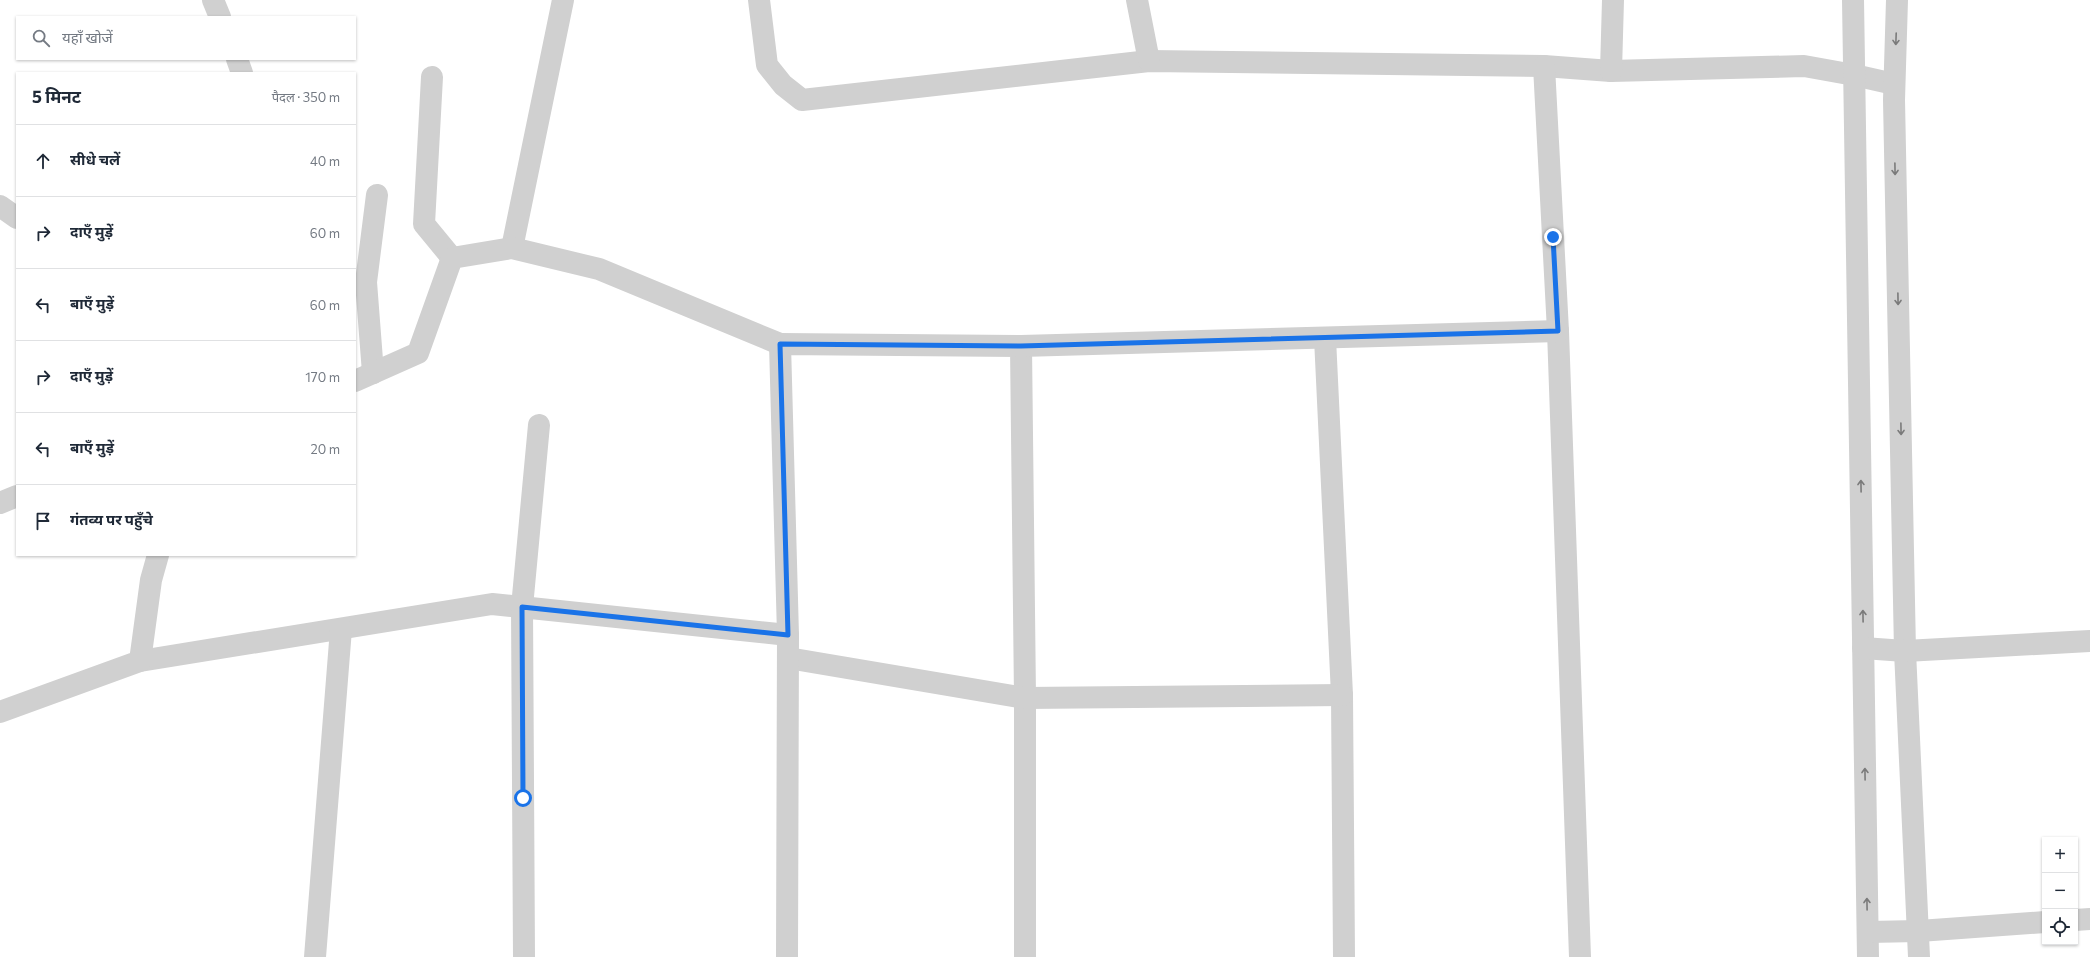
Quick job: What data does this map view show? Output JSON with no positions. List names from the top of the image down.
{
  "page": {
    "search": "यहाँ खोजें",
    "heading": ["5 मिनट", "पैदल · 350 m"],
    "list": [
      ["सीधे चलें", "40 m"],
      ["दाएँ मुड़ें", "60 m"],
      ["बाएँ मुड़ें", "60 m"],
      ["दाएँ मुड़ें", "170 m"],
      ["बाएँ मुड़ें", "20 m"],
      "गंतव्य पर पहुँचे"
    ],
    "map_buttons": ["+", "−"]
  }
}
